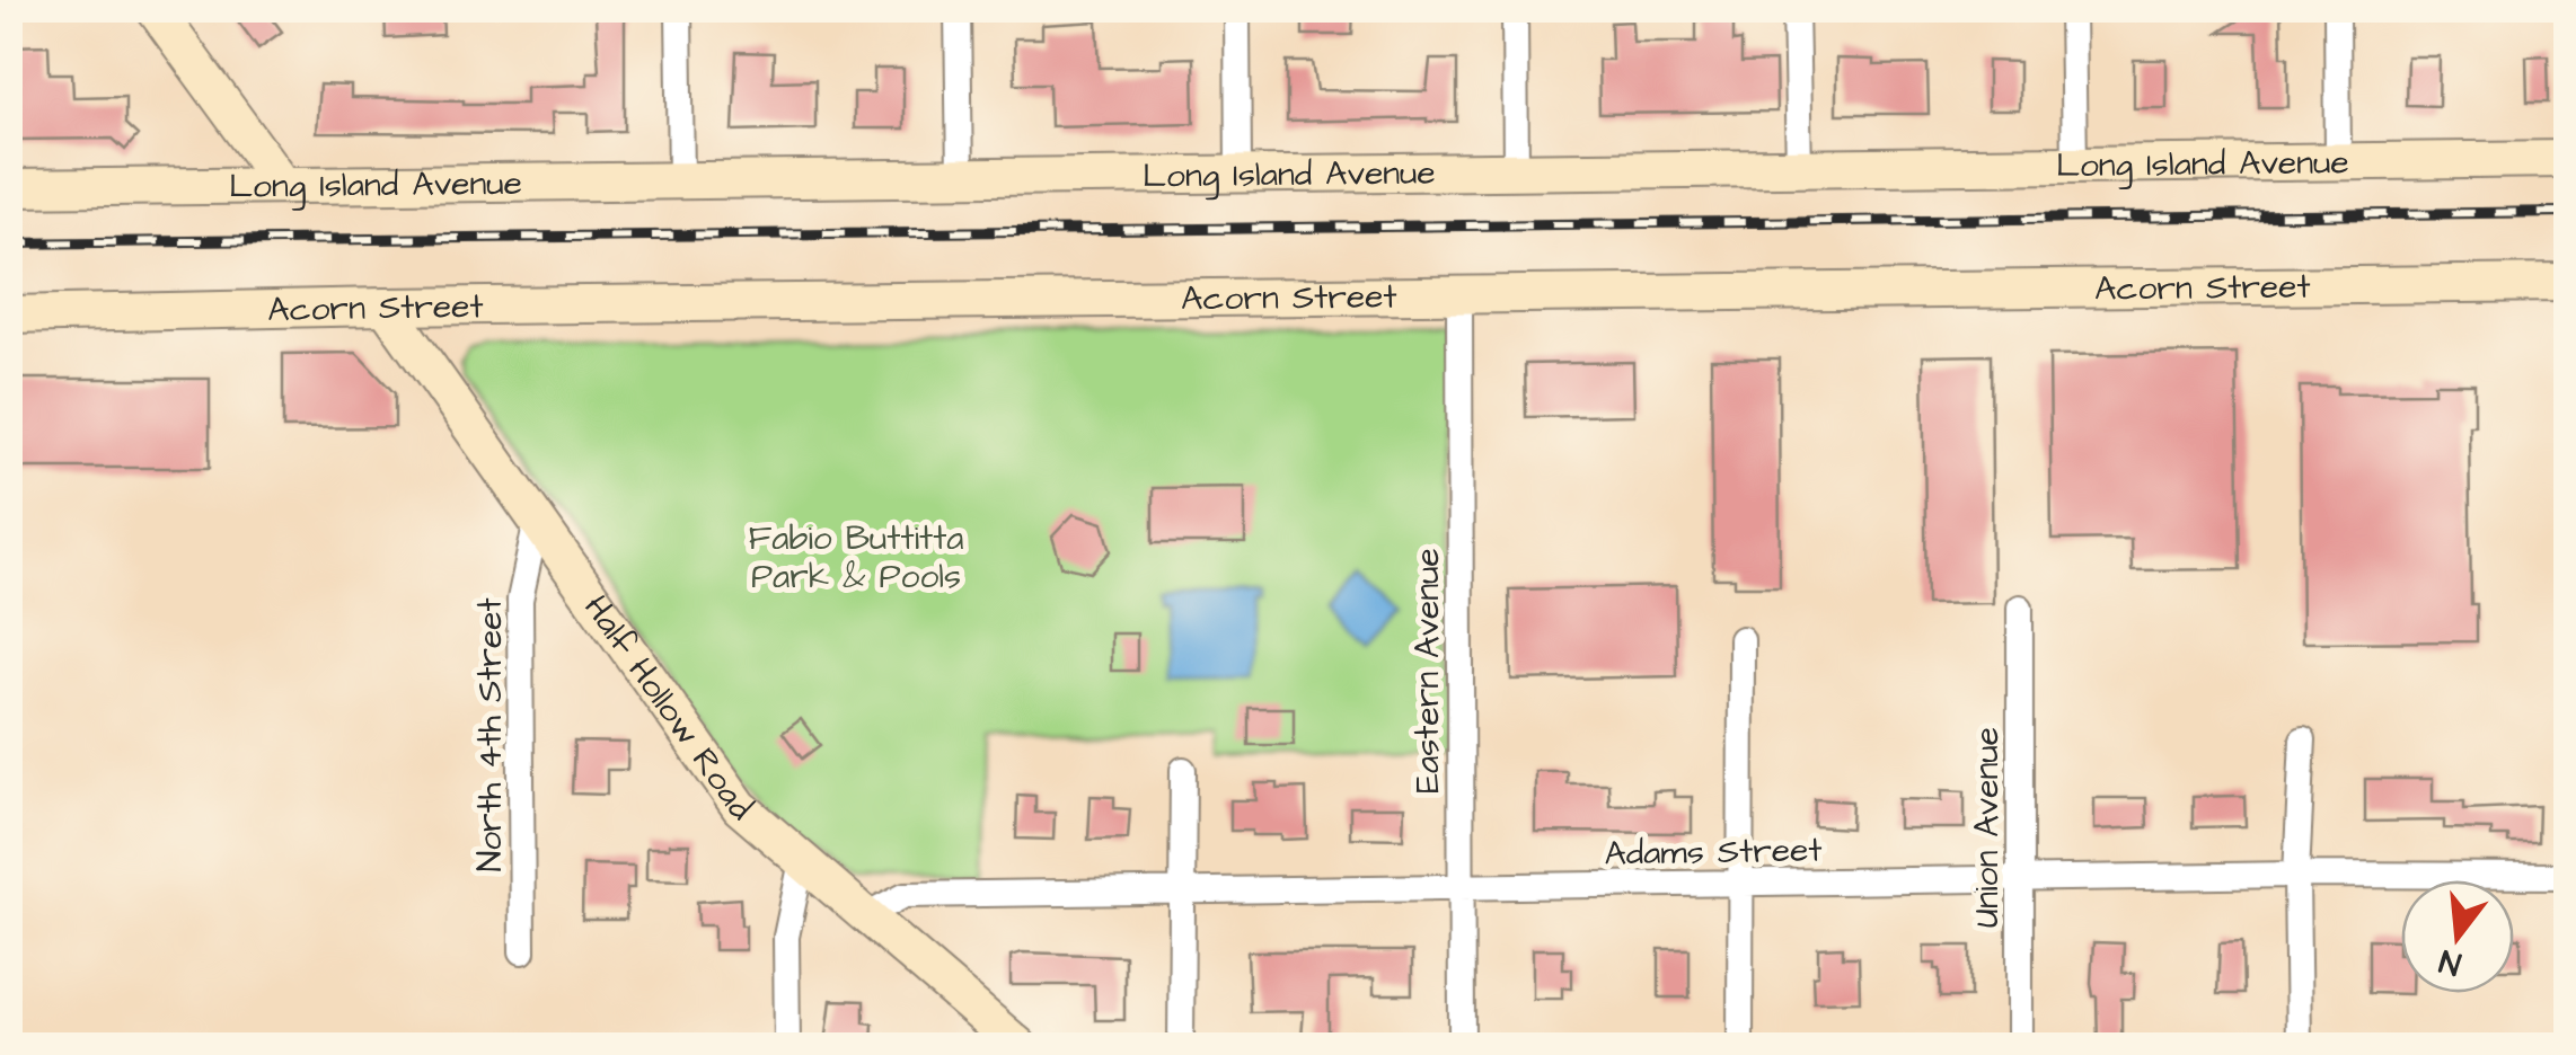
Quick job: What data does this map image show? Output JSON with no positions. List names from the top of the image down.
{
  "streets": {
    "street": [
      "Long Island Avenue",
      "Acorn Street",
      "Eastern Avenue",
      "Half Hollow Road",
      "North 4th Street",
      "Union Avenue",
      "Adams Street"
    ]
  },
  "crossings": [
    ["Acorn Street", "Eastern Avenue"],
    ["Acorn Street", "Half Hollow Road"],
    ["Eastern Avenue", "Adams Street"],
    ["Half Hollow Road", "North 4th Street"],
    ["Half Hollow Road", "Adams Street"],
    ["Union Avenue", "Adams Street"]
  ],
  "parks": ["Fabio Buttitta Park & Pools"],
  "north": "bottom"
}
